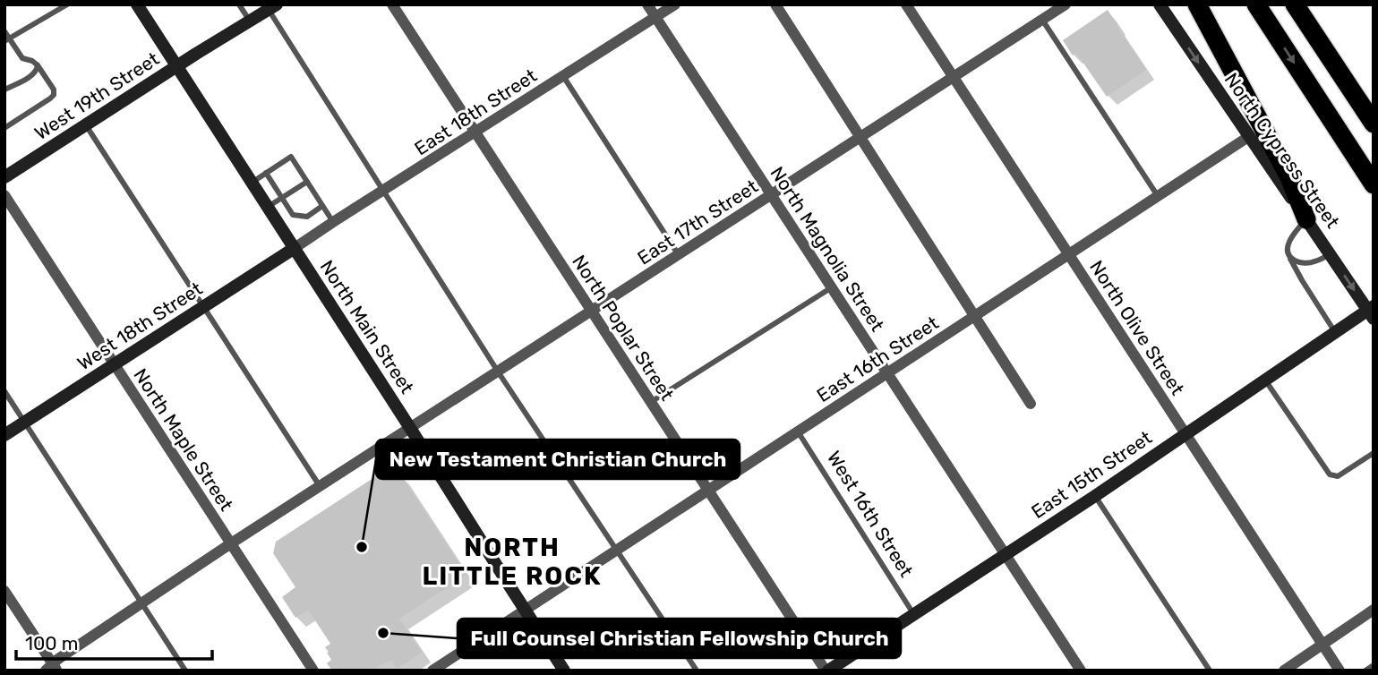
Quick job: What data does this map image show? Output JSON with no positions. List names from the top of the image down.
{
  "streets": {
    "main road": [
      "West 19th Street",
      "North Cypress Street",
      "West 18th Street",
      "North Main Street",
      "East 15th Street"
    ],
    "street": [
      "East 18th Street",
      "East 17th Street",
      "North Magnolia Street",
      "North Poplar Street",
      "North Olive Street",
      "East 16th Street",
      "North Maple Street"
    ],
    "lane": ["West 16th Street"]
  },
  "crossings": [
    ["West 19th Street", "North Main Street"],
    ["East 18th Street", "North Magnolia Street"],
    ["East 18th Street", "West 18th Street"],
    ["East 18th Street", "North Main Street"],
    ["East 18th Street", "North Poplar Street"],
    ["North Cypress Street", "East 16th Street"],
    ["North Cypress Street", "East 15th Street"],
    ["East 17th Street", "North Magnolia Street"],
    ["East 17th Street", "North Main Street"],
    ["East 17th Street", "North Poplar Street"],
    ["East 17th Street", "North Olive Street"],
    ["East 17th Street", "North Maple Street"],
    ["North Magnolia Street", "East 16th Street"],
    ["North Magnolia Street", "East 15th Street"],
    ["West 18th Street", "North Main Street"],
    ["West 18th Street", "North Maple Street"],
    ["North Main Street", "East 16th Street"],
    ["North Poplar Street", "East 16th Street"],
    ["North Poplar Street", "East 15th Street"],
    ["North Olive Street", "East 16th Street"],
    ["North Olive Street", "East 15th Street"],
    ["East 16th Street", "West 16th Street"],
    ["East 15th Street", "West 16th Street"]
  ],
  "one_way": ["North Cypress Street"],
  "districts": ["NORTH LITTLE ROCK"],
  "places": ["New Testament Christian Church", "Full Counsel Christian Fellowship Church"],
  "scale_bar": "100 m"
}
